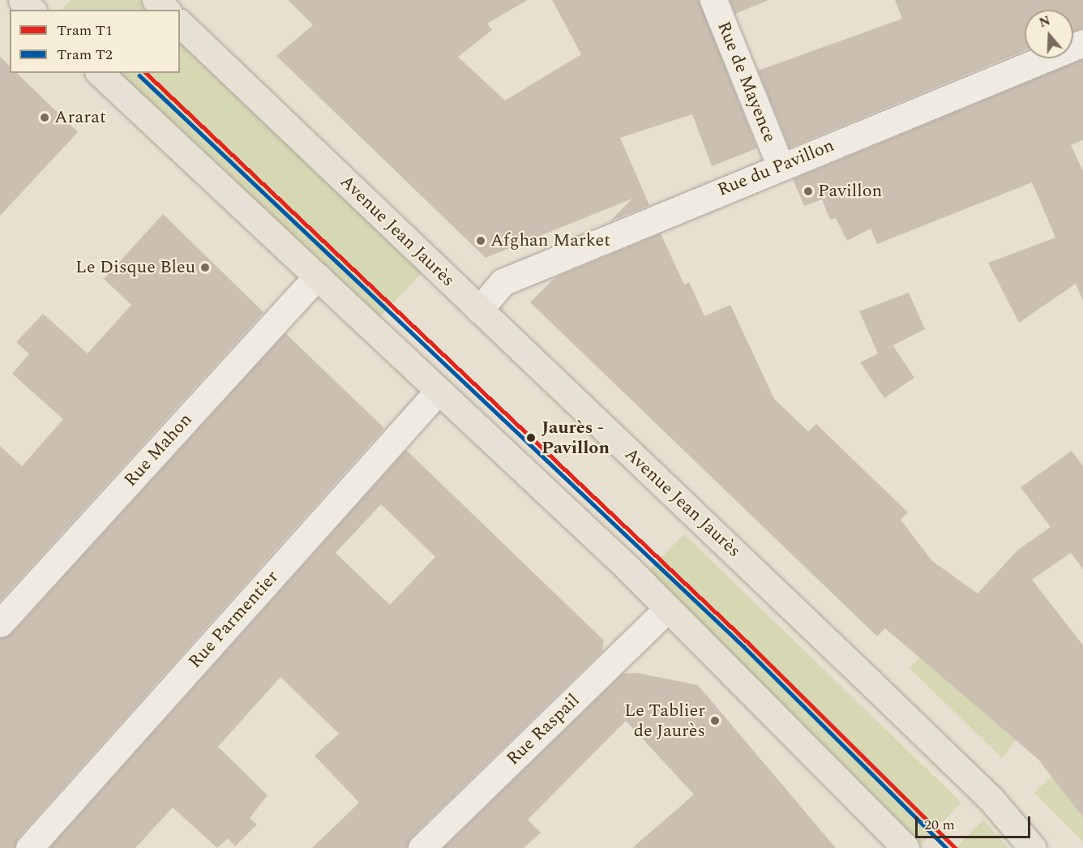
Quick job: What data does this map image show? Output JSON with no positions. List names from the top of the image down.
{
  "streets": {
    "main road": ["Avenue Jean Jaurès"],
    "street": [
      "Rue de Mayence",
      "Rue du Pavillon",
      "Rue Mahon",
      "Rue Parmentier",
      "Rue Raspail"
    ]
  },
  "crossings": [
    ["Rue de Mayence", "Rue du Pavillon"],
    ["Rue du Pavillon", "Avenue Jean Jaurès"]
  ],
  "places": [
    "Ararat",
    "Pavillon",
    "Afghan Market",
    "Le Disque Bleu",
    "Jaurès - Pavillon",
    "Le Tablier de Jaurès"
  ],
  "lines": ["tram line T1", "tram line T2"],
  "legend": ["Tram T1", "Tram T2"],
  "scale_bar": "20 m",
  "north": "top"
}
